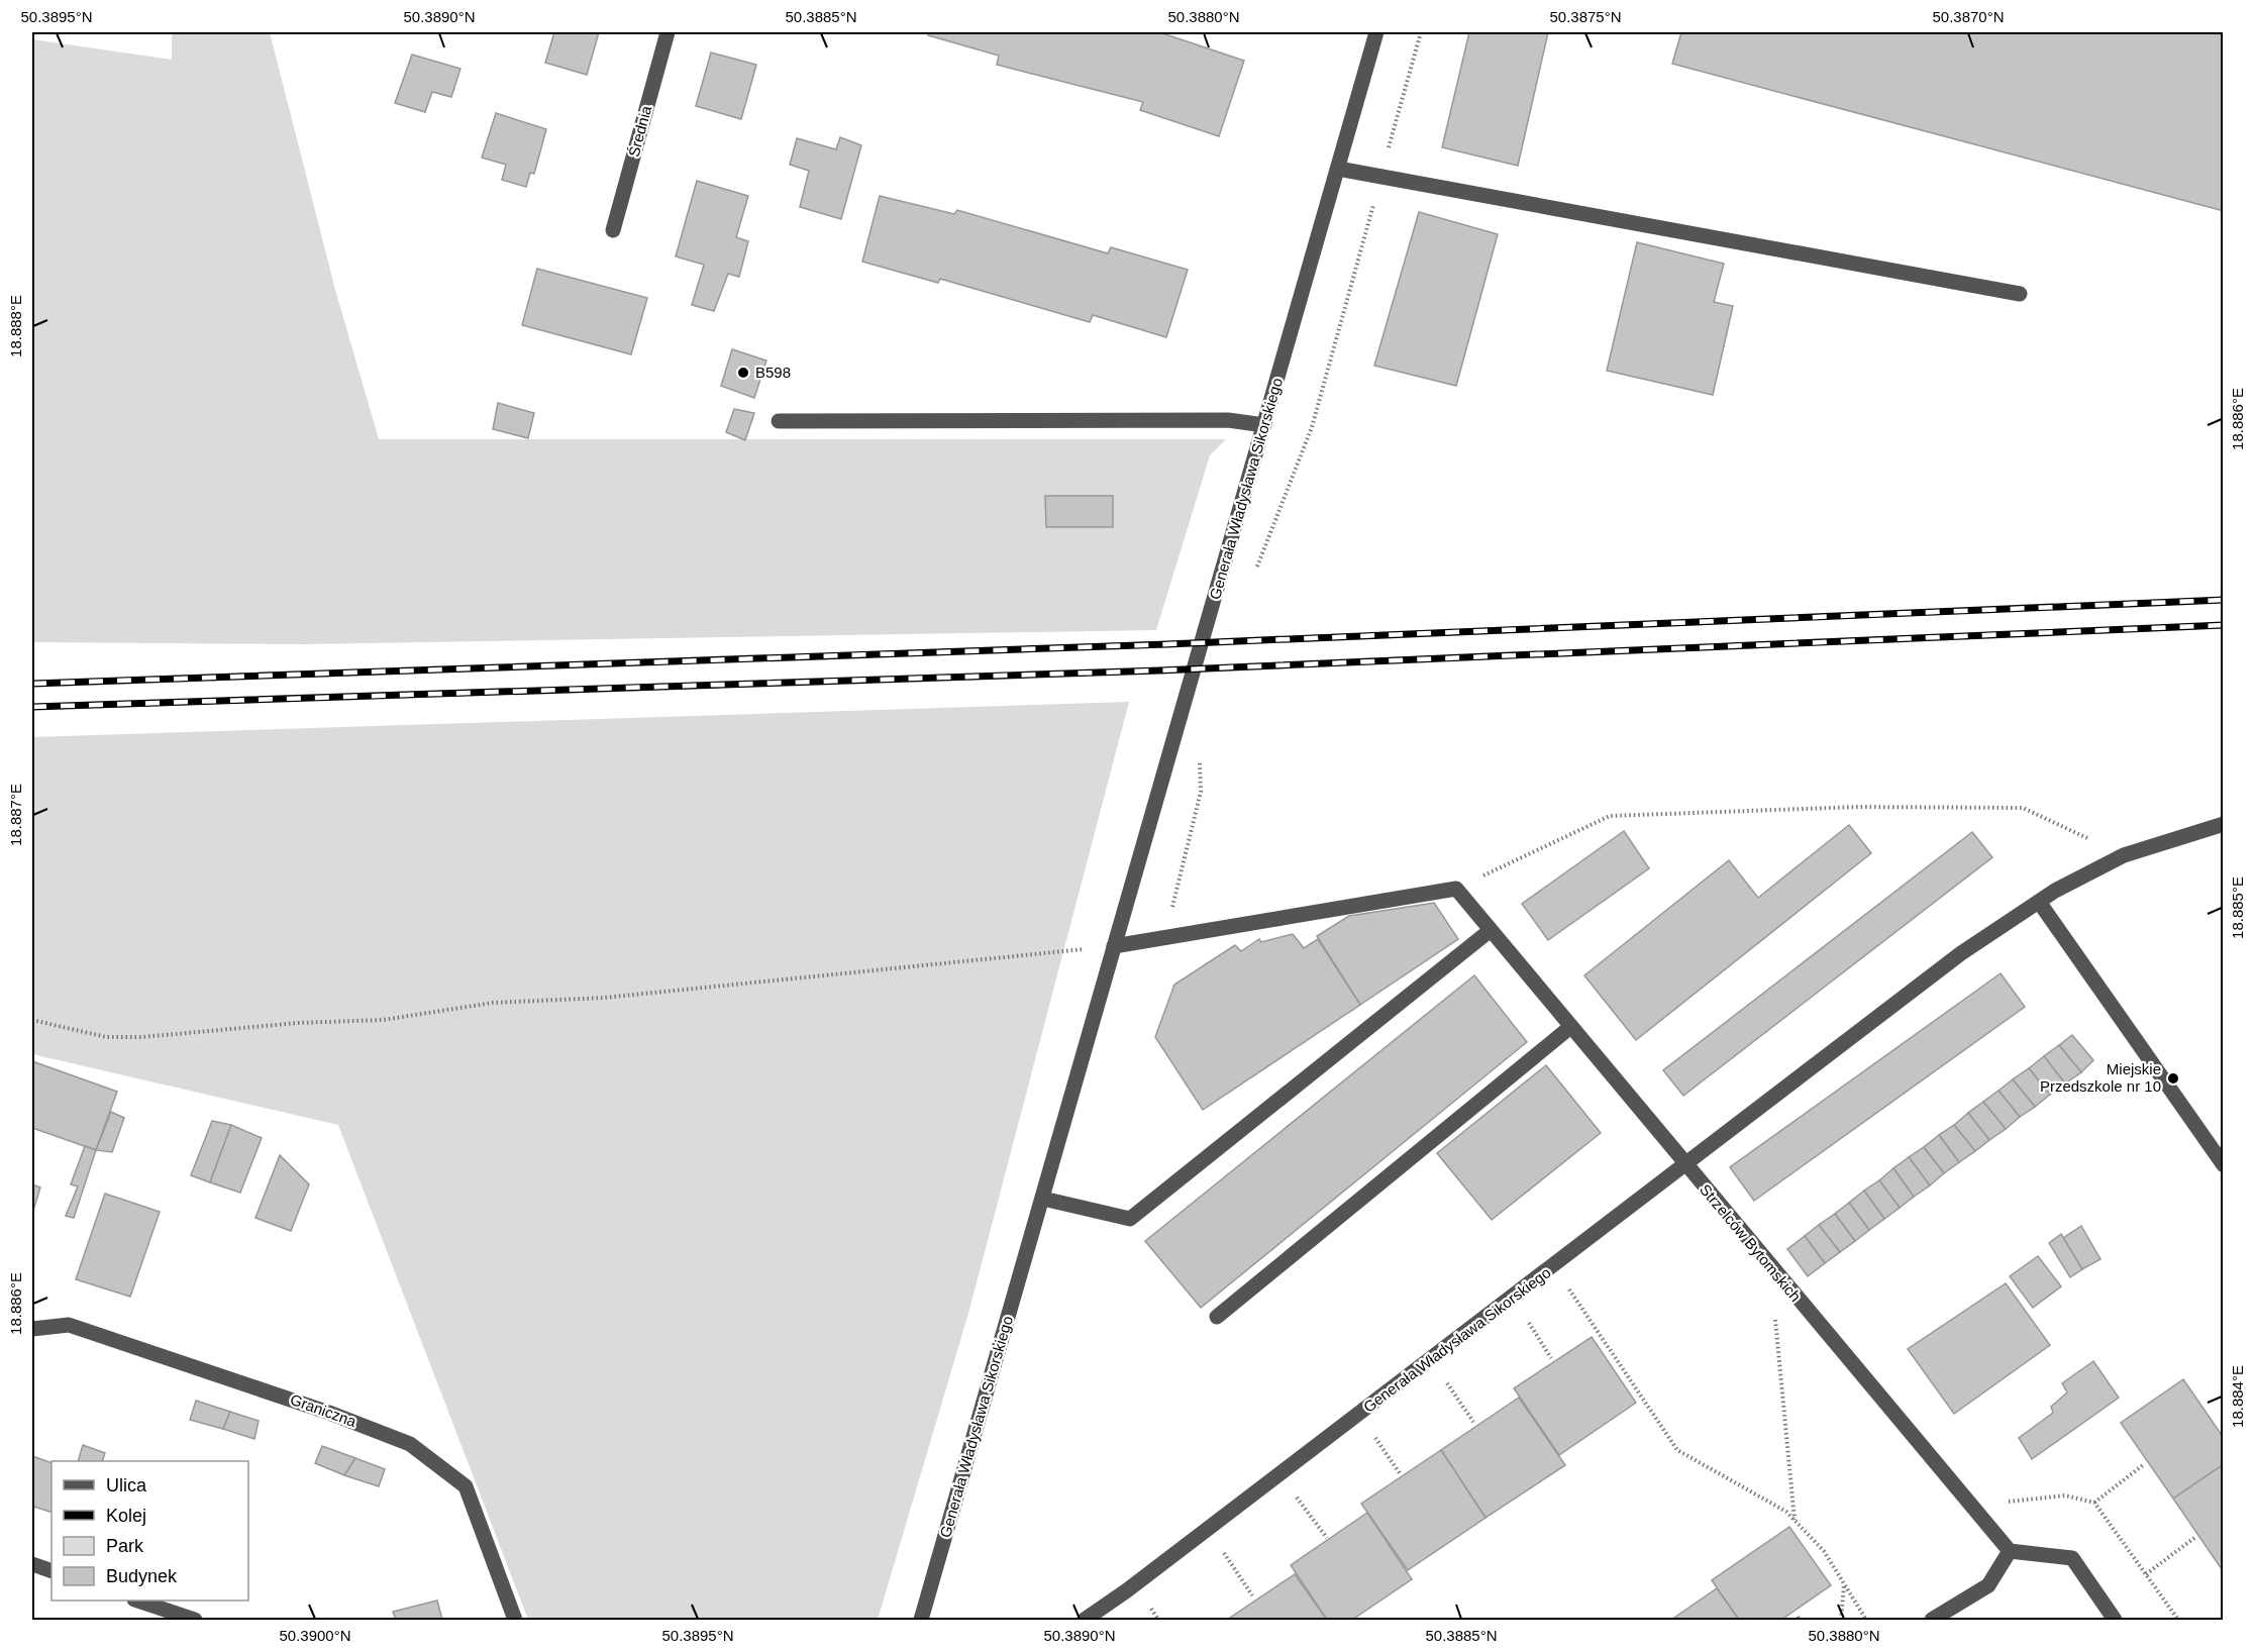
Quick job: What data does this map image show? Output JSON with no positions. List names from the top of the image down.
{
  "streets": {
    "street": [
      "Średnia",
      "Generała Władysława Sikorskiego",
      "Strzelców Bytomskich",
      "Graniczna"
    ]
  },
  "crossings": [
    ["Generała Władysława Sikorskiego", "Strzelców Bytomskich"]
  ],
  "places": ["B598", "Miejskie Przedszkole nr 10"],
  "legend": [
    "Ulica",
    "Kolej",
    "Park",
    "Budynek"
  ],
  "coordinates": [
    "50.3895°N",
    "50.3890°N",
    "50.3885°N",
    "50.3880°N",
    "50.3875°N",
    "50.3870°N",
    "18.888°E",
    "18.886°E",
    "18.887°E",
    "18.885°E",
    "18.884°E",
    "50.3900°N"
  ]
}
